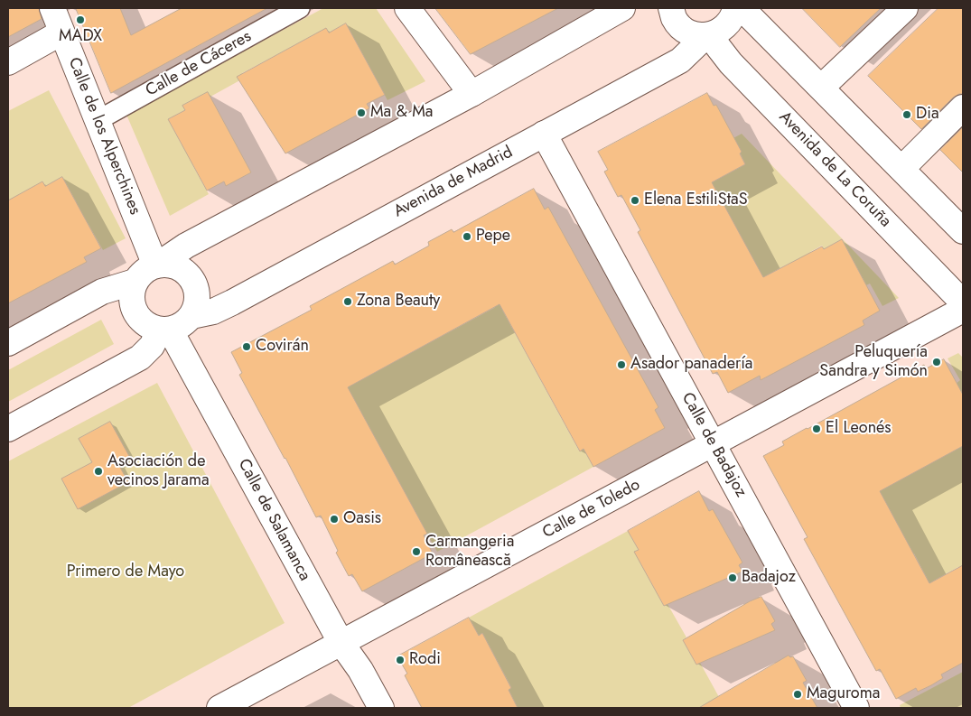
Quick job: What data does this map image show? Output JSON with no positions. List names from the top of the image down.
{
  "streets": {
    "street": [
      "Calle de Cáceres",
      "Calle de los Alperchines",
      "Avenida de La Coruña",
      "Avenida de Madrid",
      "Calle de Badajoz",
      "Calle de Toledo",
      "Calle de Salamanca"
    ]
  },
  "crossings": [
    ["Calle de Cáceres", "Calle de los Alperchines"],
    ["Calle de los Alperchines", "Avenida de Madrid"],
    ["Calle de los Alperchines", "Calle de Salamanca"],
    ["Avenida de La Coruña", "Avenida de Madrid"],
    ["Avenida de Madrid", "Calle de Badajoz"],
    ["Avenida de Madrid", "Calle de Salamanca"],
    ["Calle de Badajoz", "Calle de Toledo"],
    ["Calle de Toledo", "Calle de Salamanca"]
  ],
  "parks": ["Primero de Mayo"],
  "places": [
    "MADX",
    "Ma & Ma",
    "Dia",
    "Elena EstiliStaS",
    "Pepe",
    "Zona Beauty",
    "Covirán",
    "Peluquería Sandra y Simón",
    "Asador panadería",
    "El Leonés",
    "Asociación de vecinos Jarama",
    "Oasis",
    "Carmangeria Românească",
    "Badajoz",
    "Rodi",
    "Maguroma"
  ]
}
